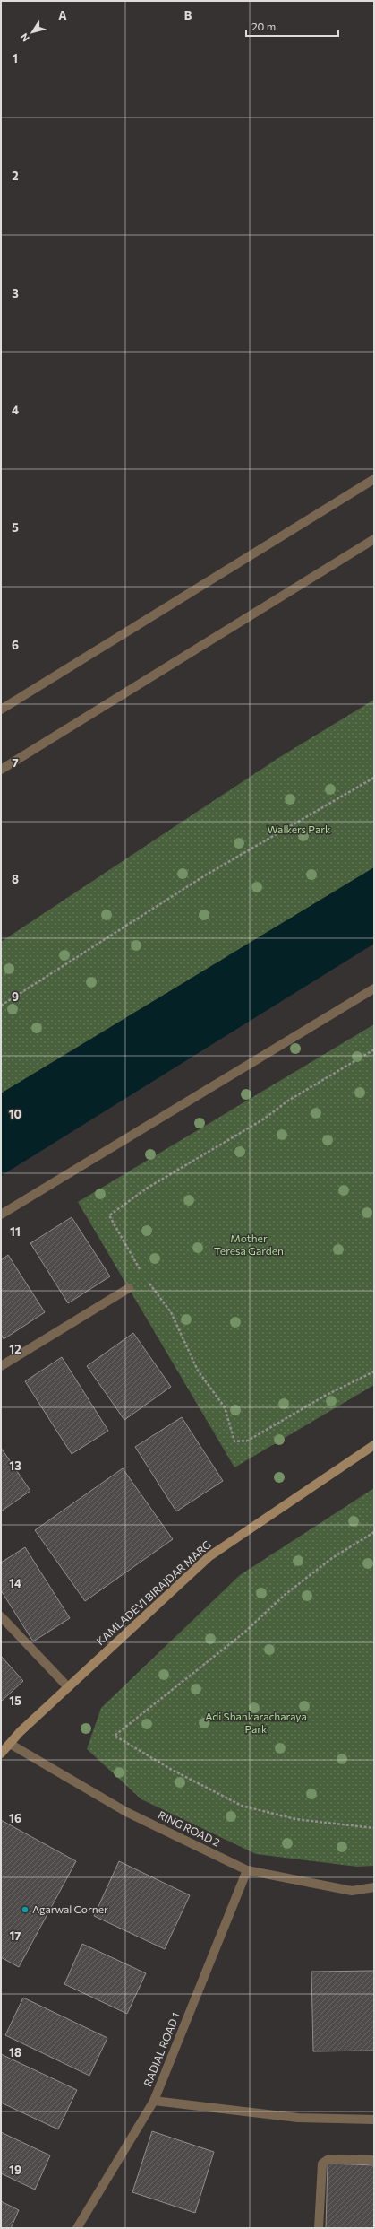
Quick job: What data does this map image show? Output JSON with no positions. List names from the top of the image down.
{
  "streets": {
    "street": ["KAMLADEVI BIRAJDAR MARG", "RING ROAD 2", "RADIAL ROAD 1"]
  },
  "crossings": [
    ["KAMLADEVI BIRAJDAR MARG", "RING ROAD 2"],
    ["RING ROAD 2", "RADIAL ROAD 1"]
  ],
  "parks": ["Walkers Park", "Mother Teresa Garden", "Adi Shankaracharaya Park"],
  "places": ["Agarwal Corner"],
  "scale_bar": "20 m",
  "north": "bottom left",
  "grid": {
    "columns": ["A", "B"],
    "rows": [
      "1",
      "2",
      "3",
      "4",
      "5",
      "6",
      "7",
      "8",
      "9",
      "10",
      "11",
      "12",
      "13",
      "14",
      "15",
      "16",
      "17",
      "18",
      "19"
    ]
  }
}
